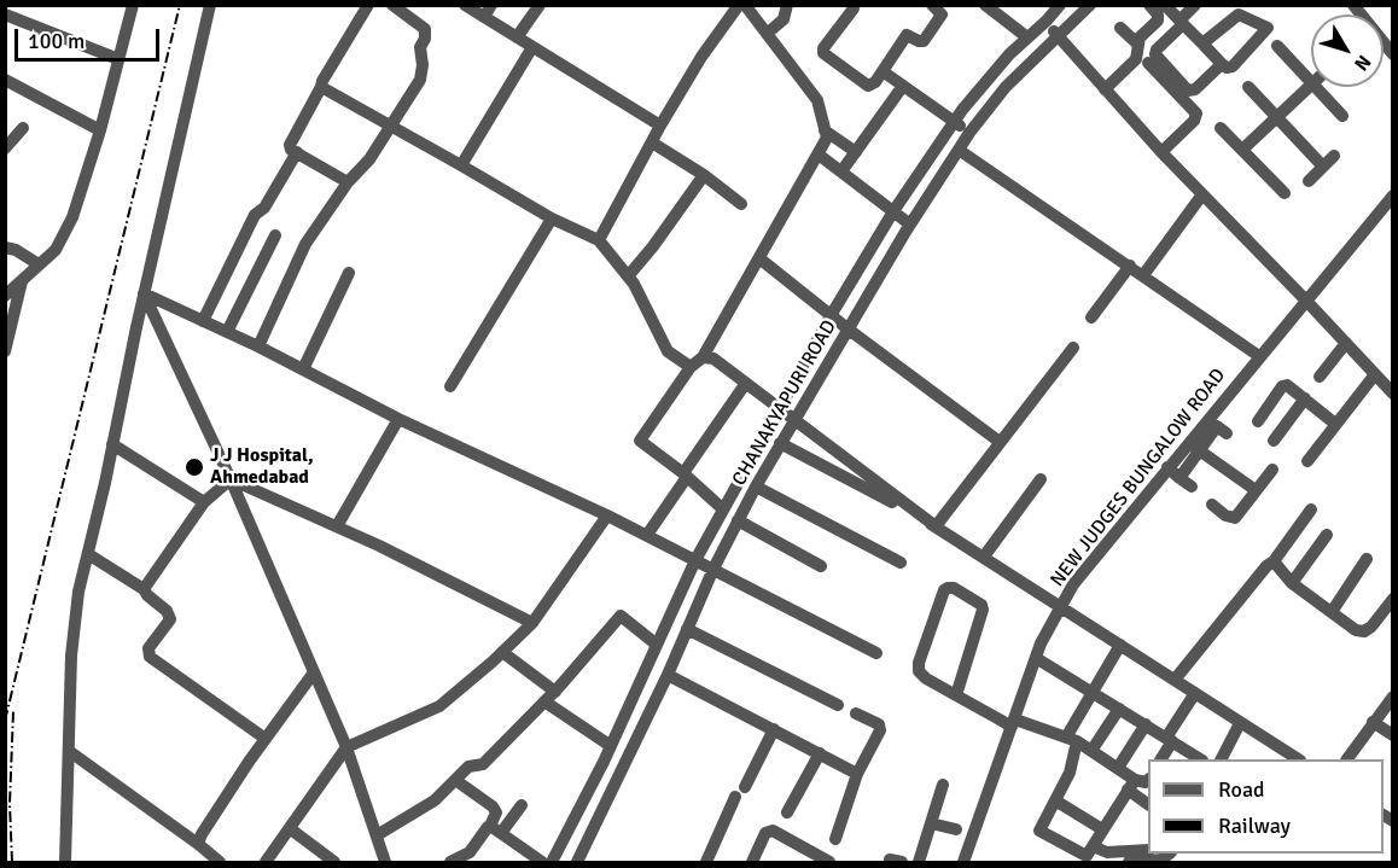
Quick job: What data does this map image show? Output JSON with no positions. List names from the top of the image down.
{
  "streets": {
    "street": ["CHANAKYAPURI ROAD", "NEW JUDGES BUNGALOW ROAD"]
  },
  "places": ["J J Hospital, Ahmedabad"],
  "legend": ["Road", "Railway"],
  "scale_bar": "100 m",
  "north": "bottom right"
}
